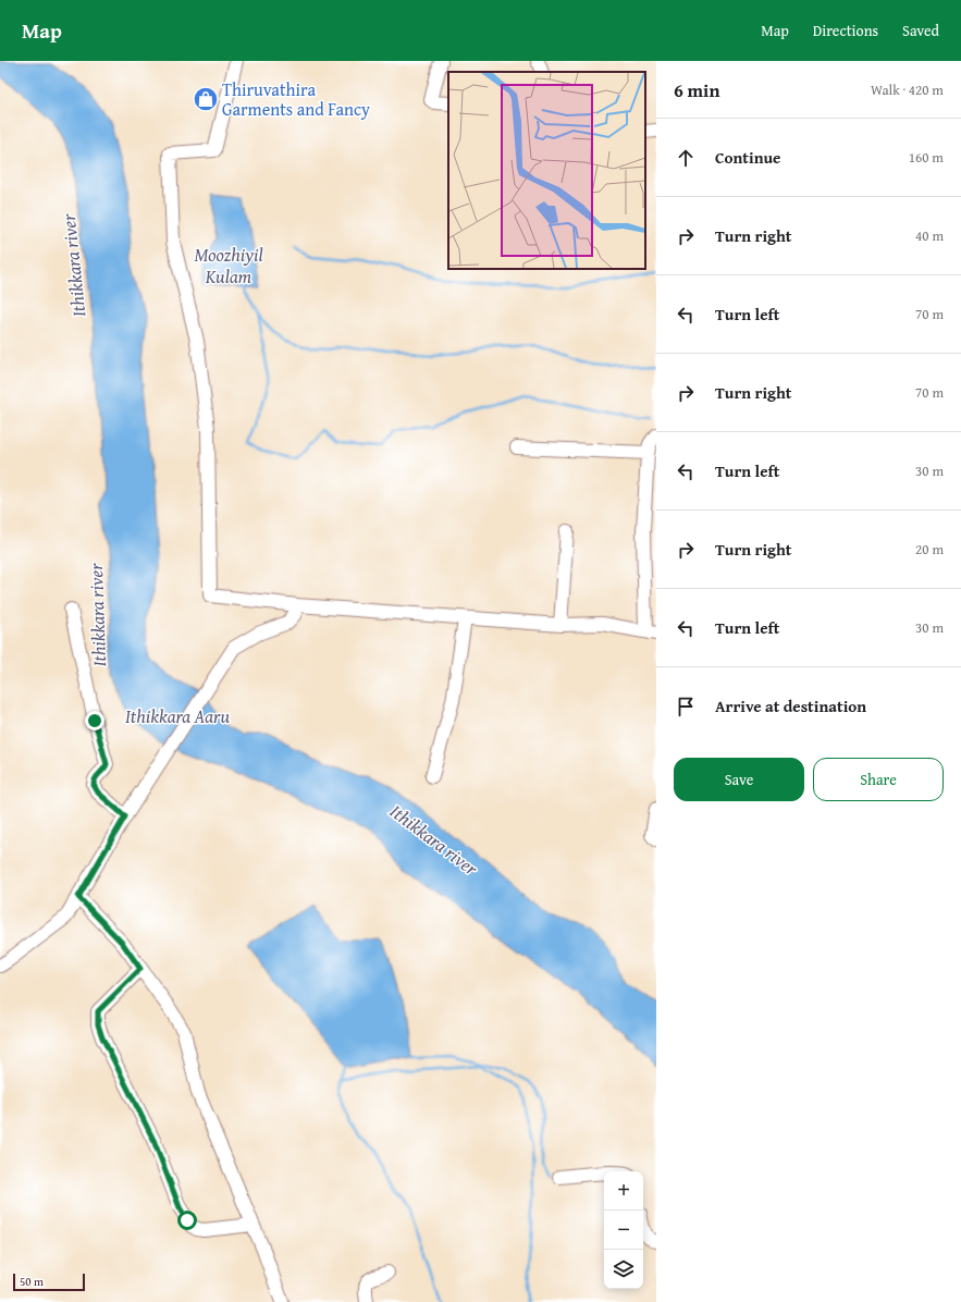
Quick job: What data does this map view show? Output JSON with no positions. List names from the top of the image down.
{
  "water": ["Moozhiyil Kulam", "Ithikkara river", "Ithikkara Aaru"],
  "places": {
    "shop": ["Thiruvathira Garments and Fancy"]
  },
  "scale_bar": "50 m",
  "page": {
    "header": "Map",
    "nav": ["Map", "Directions", "Saved"],
    "heading": ["6 min", "Walk · 420 m"],
    "list": [
      ["Continue", "160 m"],
      ["Turn right", "40 m"],
      ["Turn left", "70 m"],
      ["Turn right", "70 m"],
      ["Turn left", "30 m"],
      ["Turn right", "20 m"],
      ["Turn left", "30 m"],
      "Arrive at destination"
    ],
    "buttons": ["Save", "Share"],
    "map_buttons": ["+", "−"],
    "scale": "50 m"
  }
}
